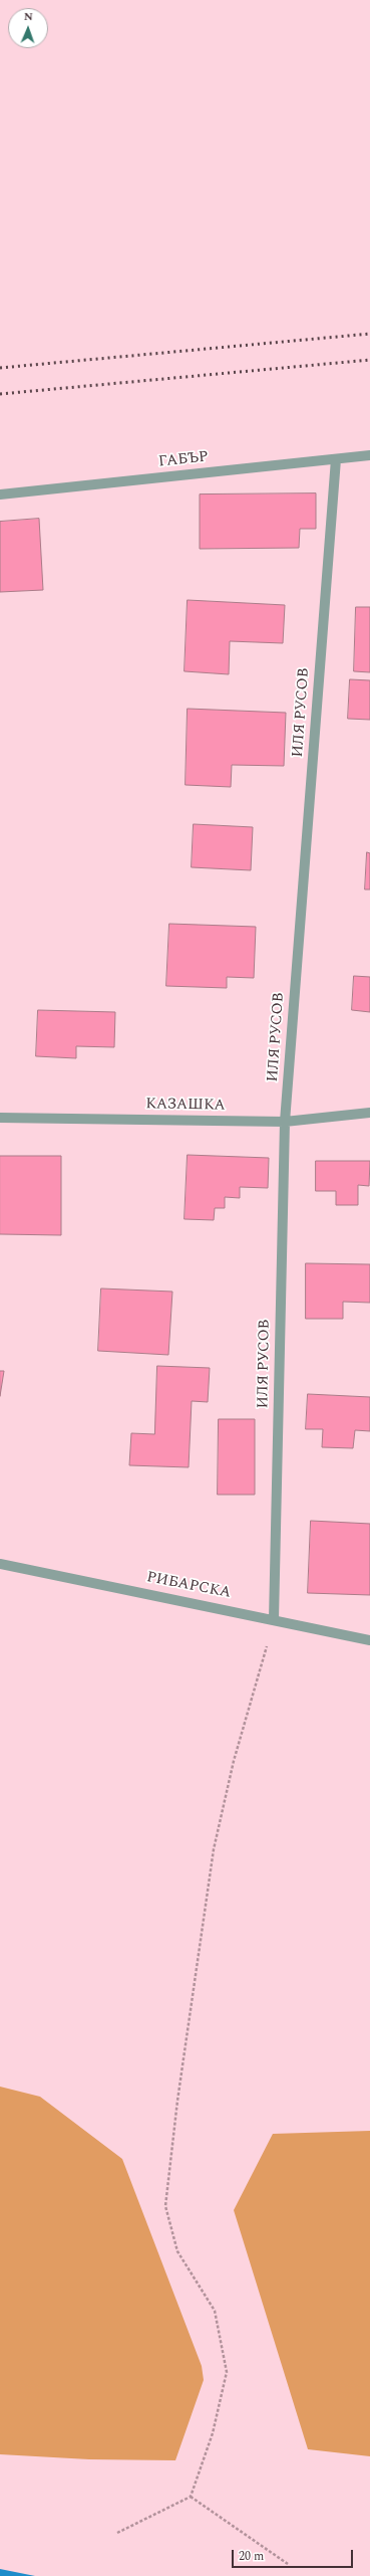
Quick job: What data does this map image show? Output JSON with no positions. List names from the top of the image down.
{
  "streets": {
    "street": [
      "ГАБЪР",
      "ИЛЯ РУСОВ",
      "КАЗАШКА",
      "РИБАРСКА"
    ]
  },
  "crossings": [
    ["ГАБЪР", "ИЛЯ РУСОВ"],
    ["ИЛЯ РУСОВ", "КАЗАШКА"],
    ["ИЛЯ РУСОВ", "РИБАРСКА"]
  ],
  "scale_bar": "20 m",
  "north": "top"
}
